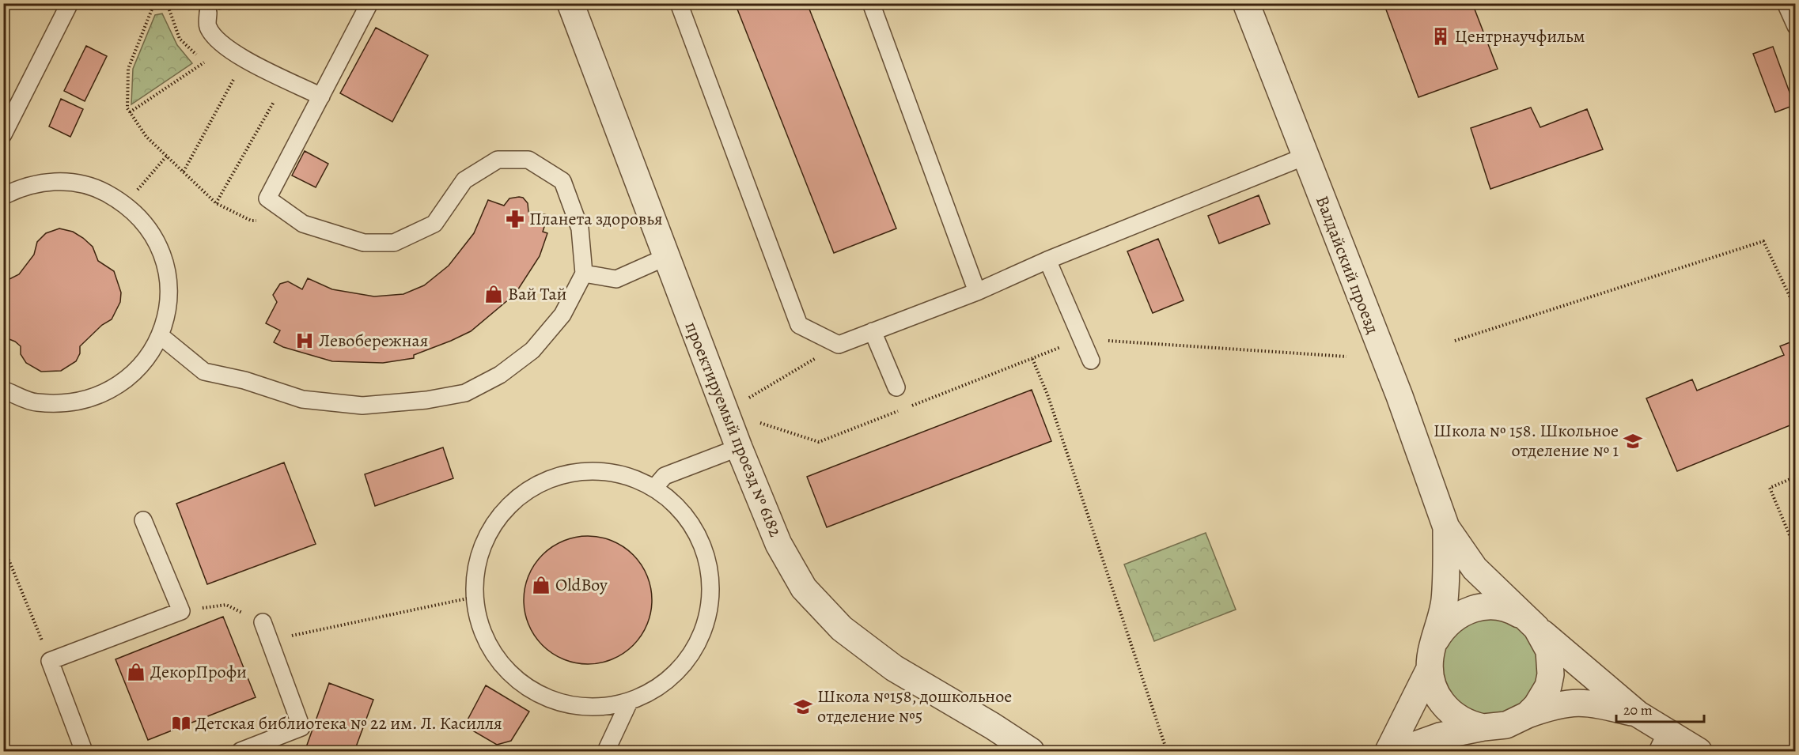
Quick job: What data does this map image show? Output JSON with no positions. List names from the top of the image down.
{
  "streets": {
    "street": ["Валдайский проезд", "проектируемый проезд № 6182"]
  },
  "places": {
    "building": ["Центрнаучфильм"],
    "pharmacy": ["Планета здоровья"],
    "shop": ["Вай Тай", "OldBoy", "ДекорПрофи"],
    "hospital": ["Левобережная"],
    "school or university": ["Школа № 158. Школьное отделение № 1", "Школа №158, дошкольное отделение №5"],
    "library": ["Детская библиотека № 22 им. Л. Касилля"]
  },
  "scale_bar": "20 m"
}
